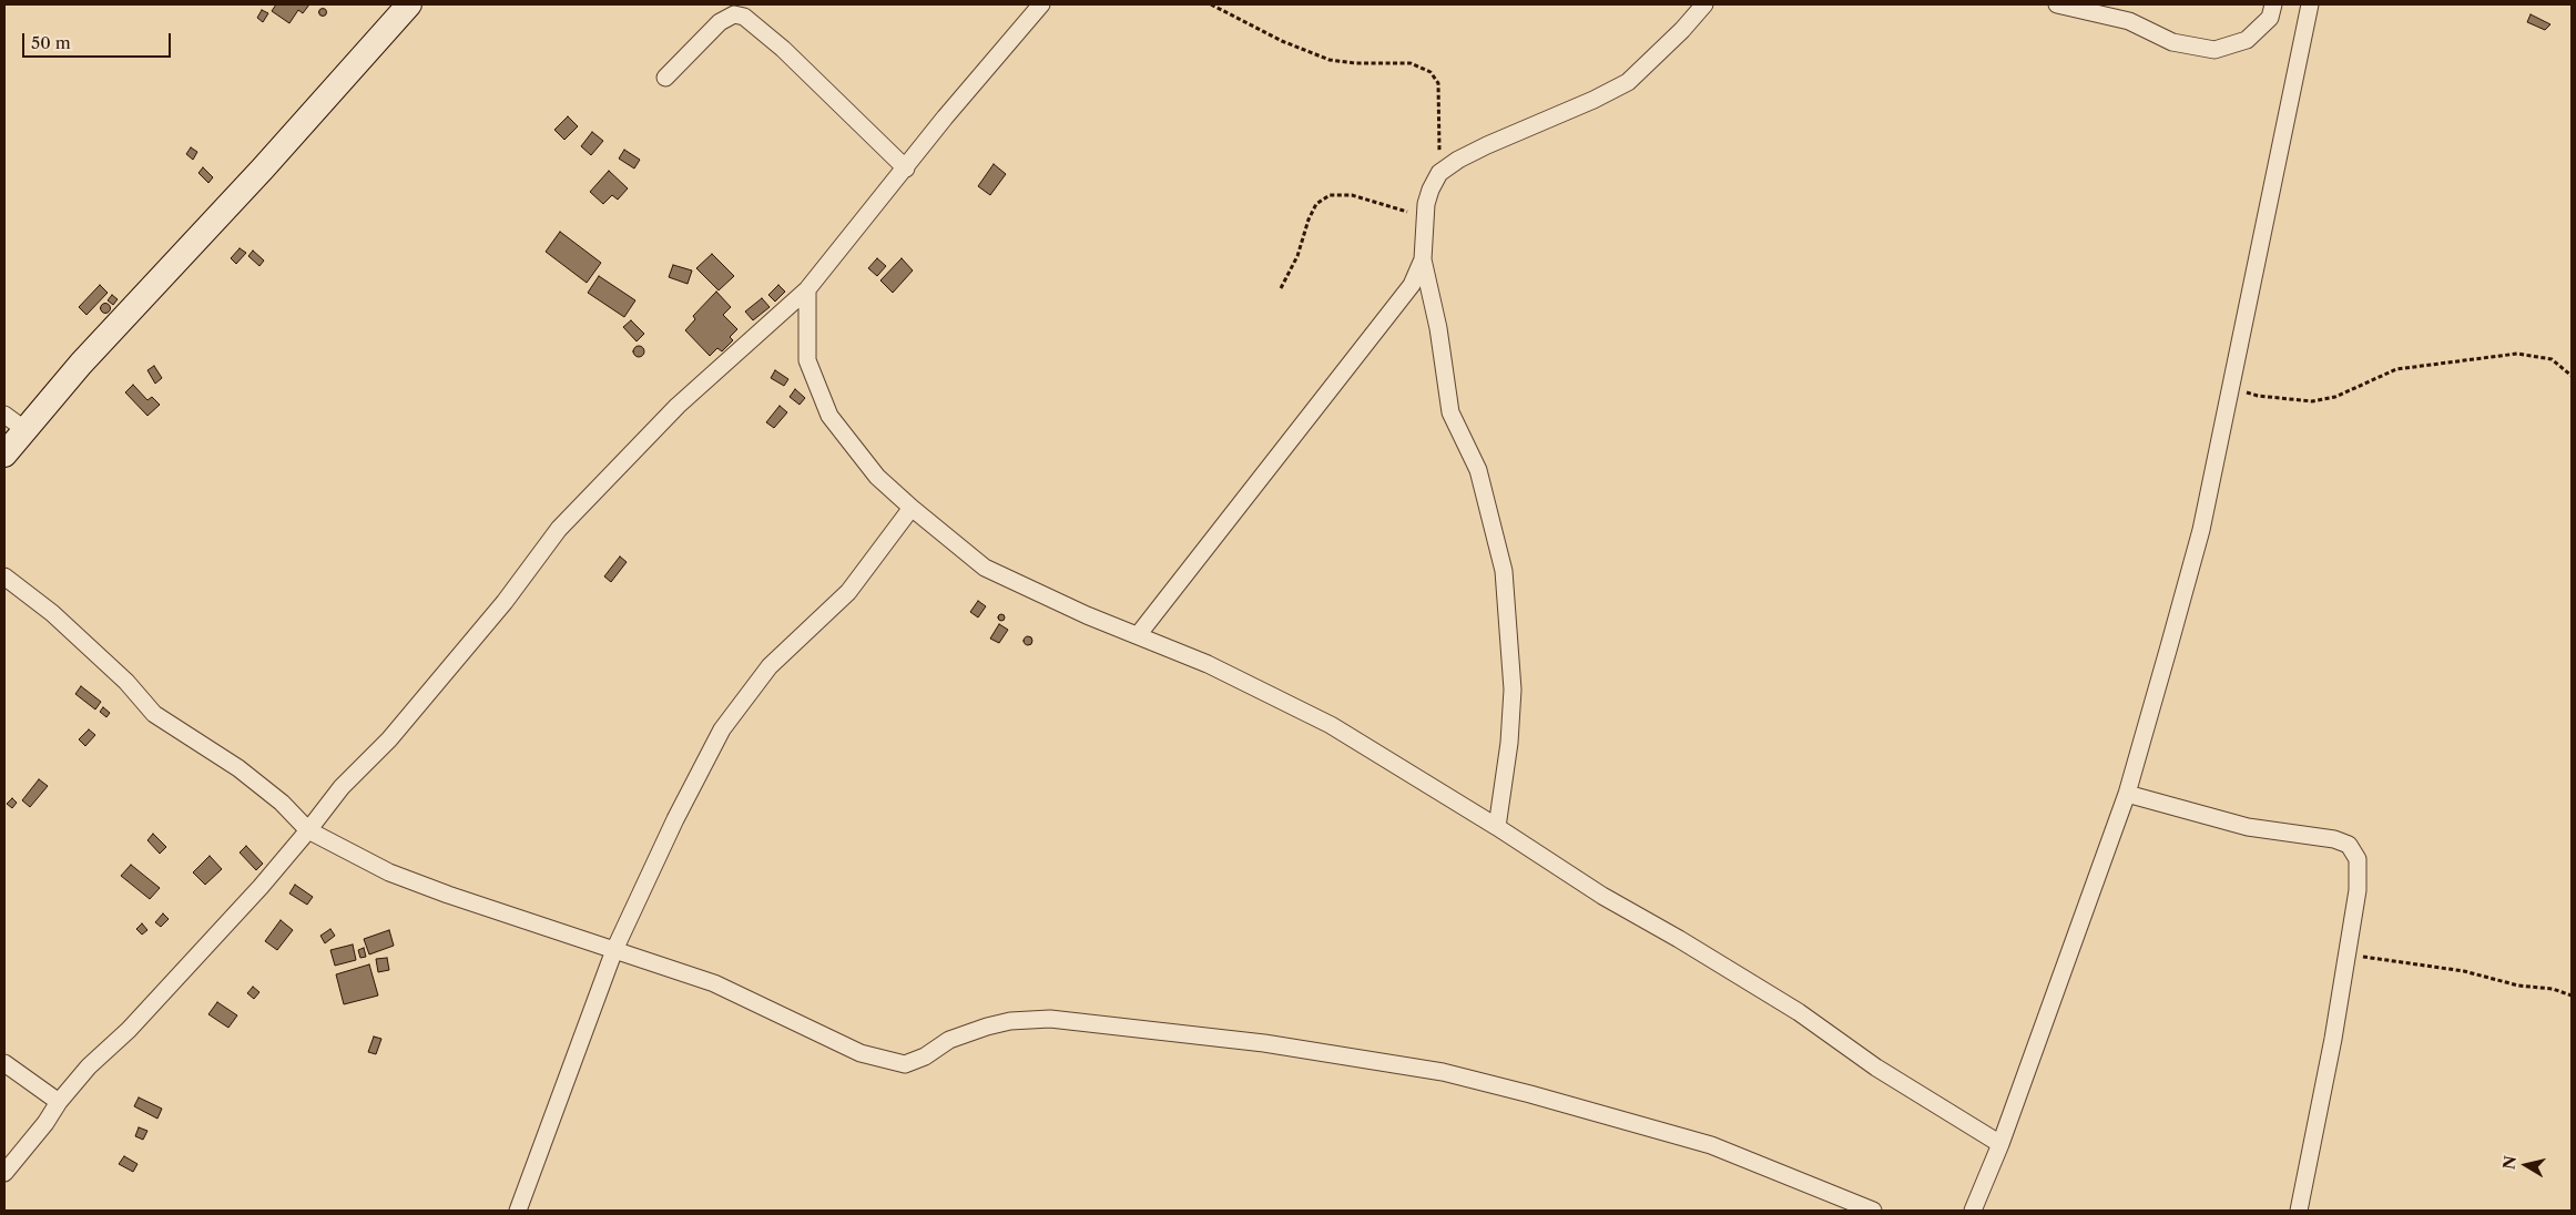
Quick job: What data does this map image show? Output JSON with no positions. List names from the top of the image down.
{
  "scale_bar": "50 m",
  "north": "left"
}
